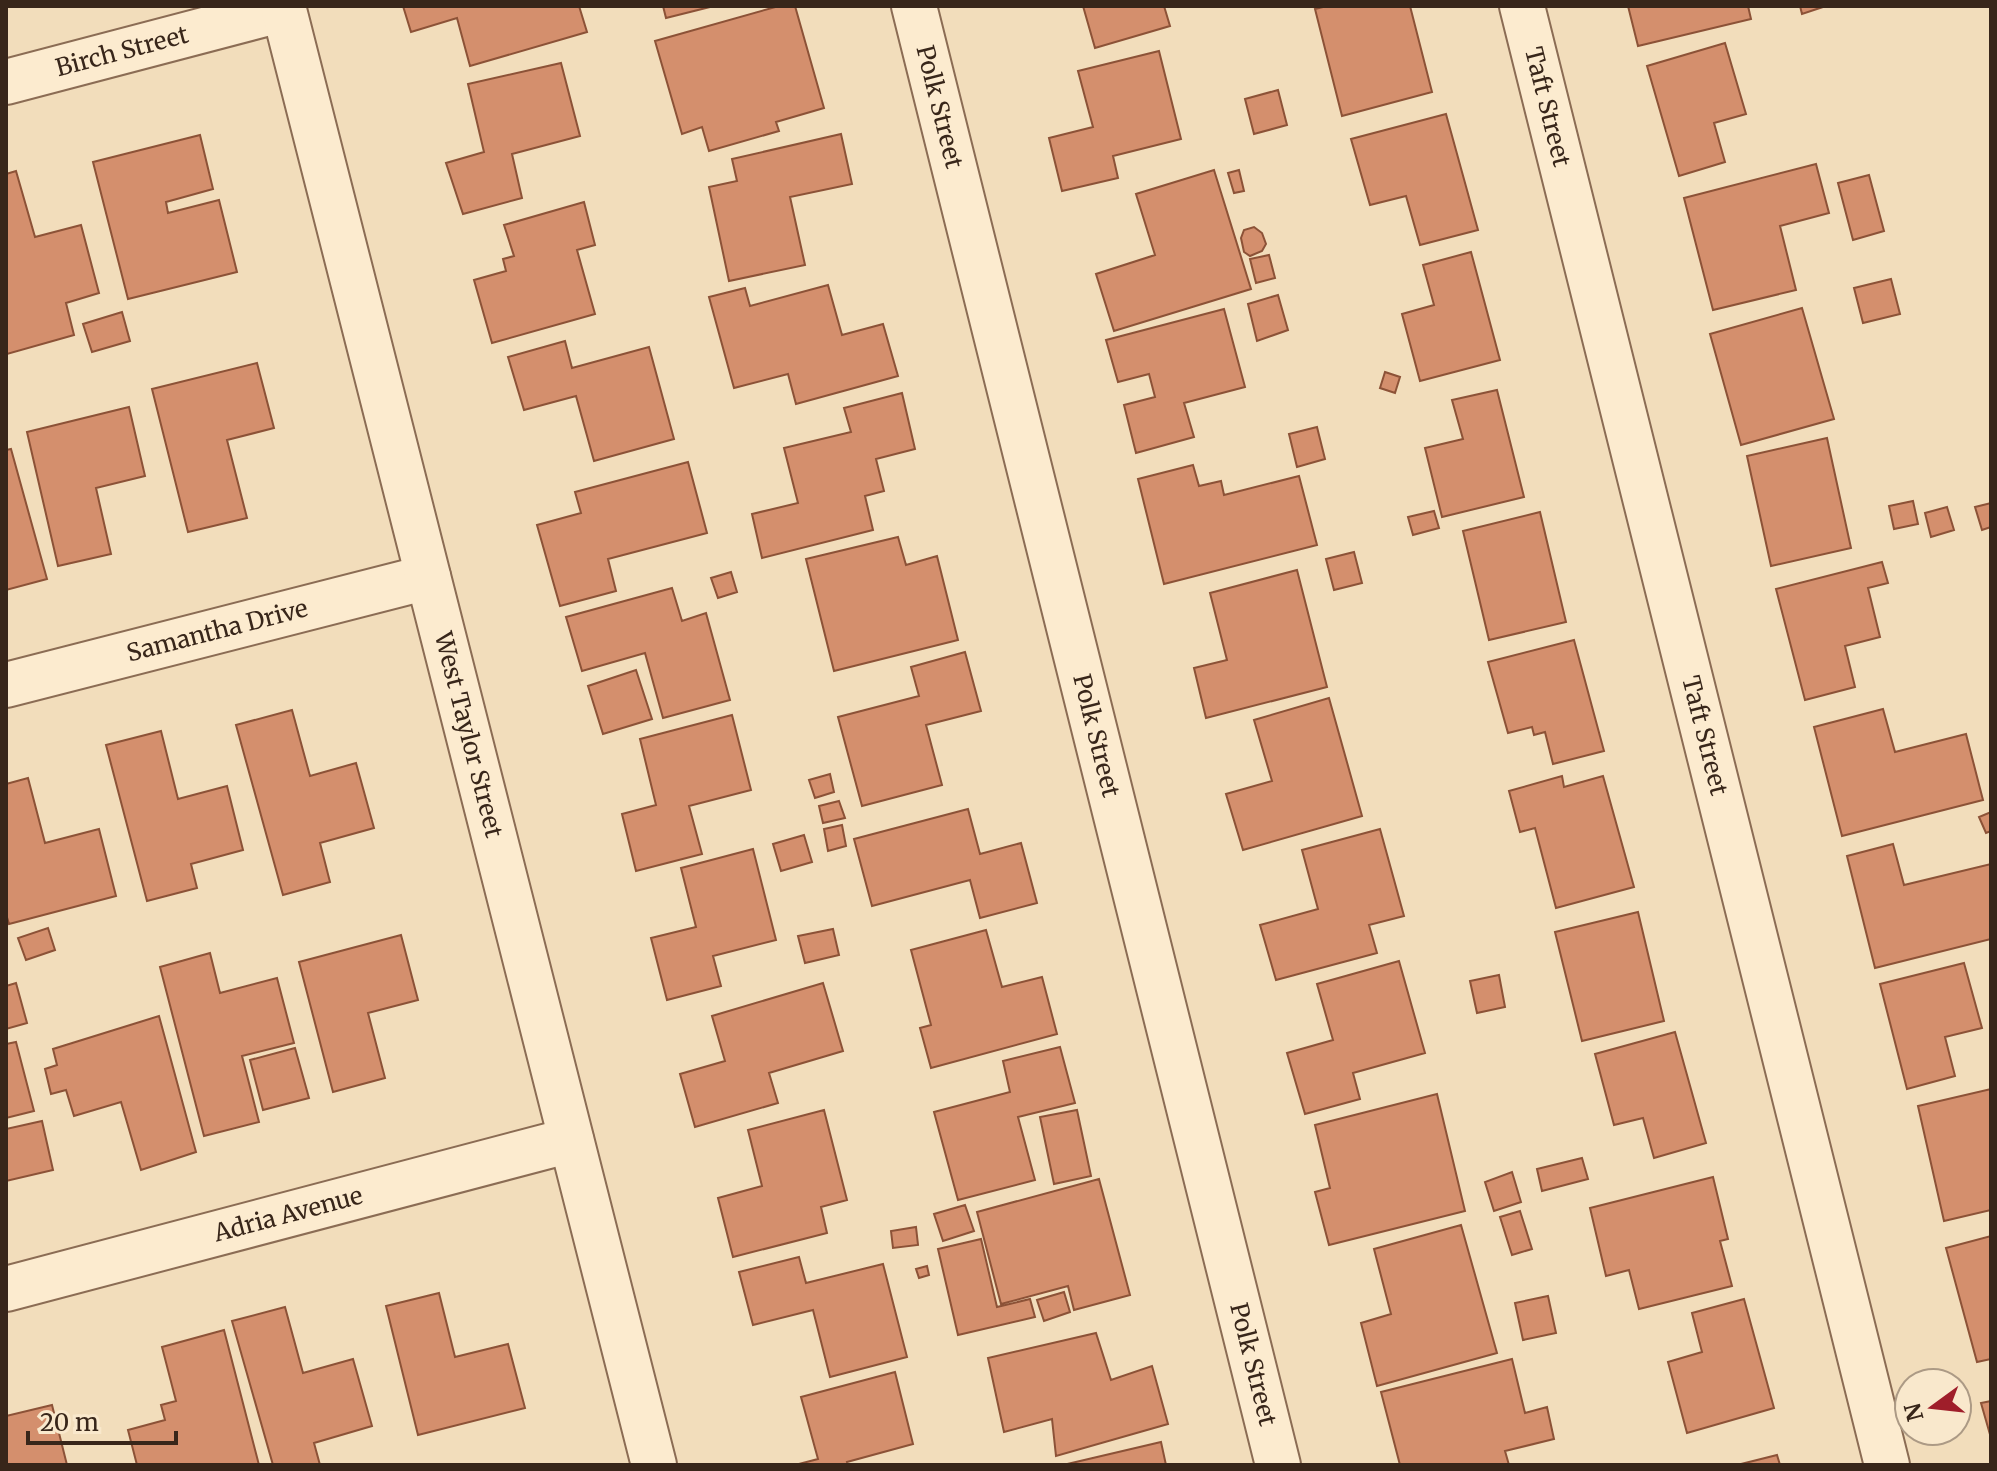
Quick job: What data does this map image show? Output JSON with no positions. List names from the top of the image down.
{
  "streets": {
    "street": [
      "Birch Street",
      "Polk Street",
      "Taft Street",
      "Samantha Drive",
      "West Taylor Street",
      "Adria Avenue"
    ]
  },
  "crossings": [
    ["Birch Street", "West Taylor Street"],
    ["Samantha Drive", "West Taylor Street"],
    ["West Taylor Street", "Adria Avenue"]
  ],
  "scale_bar": "20 m",
  "north": "left"
}
